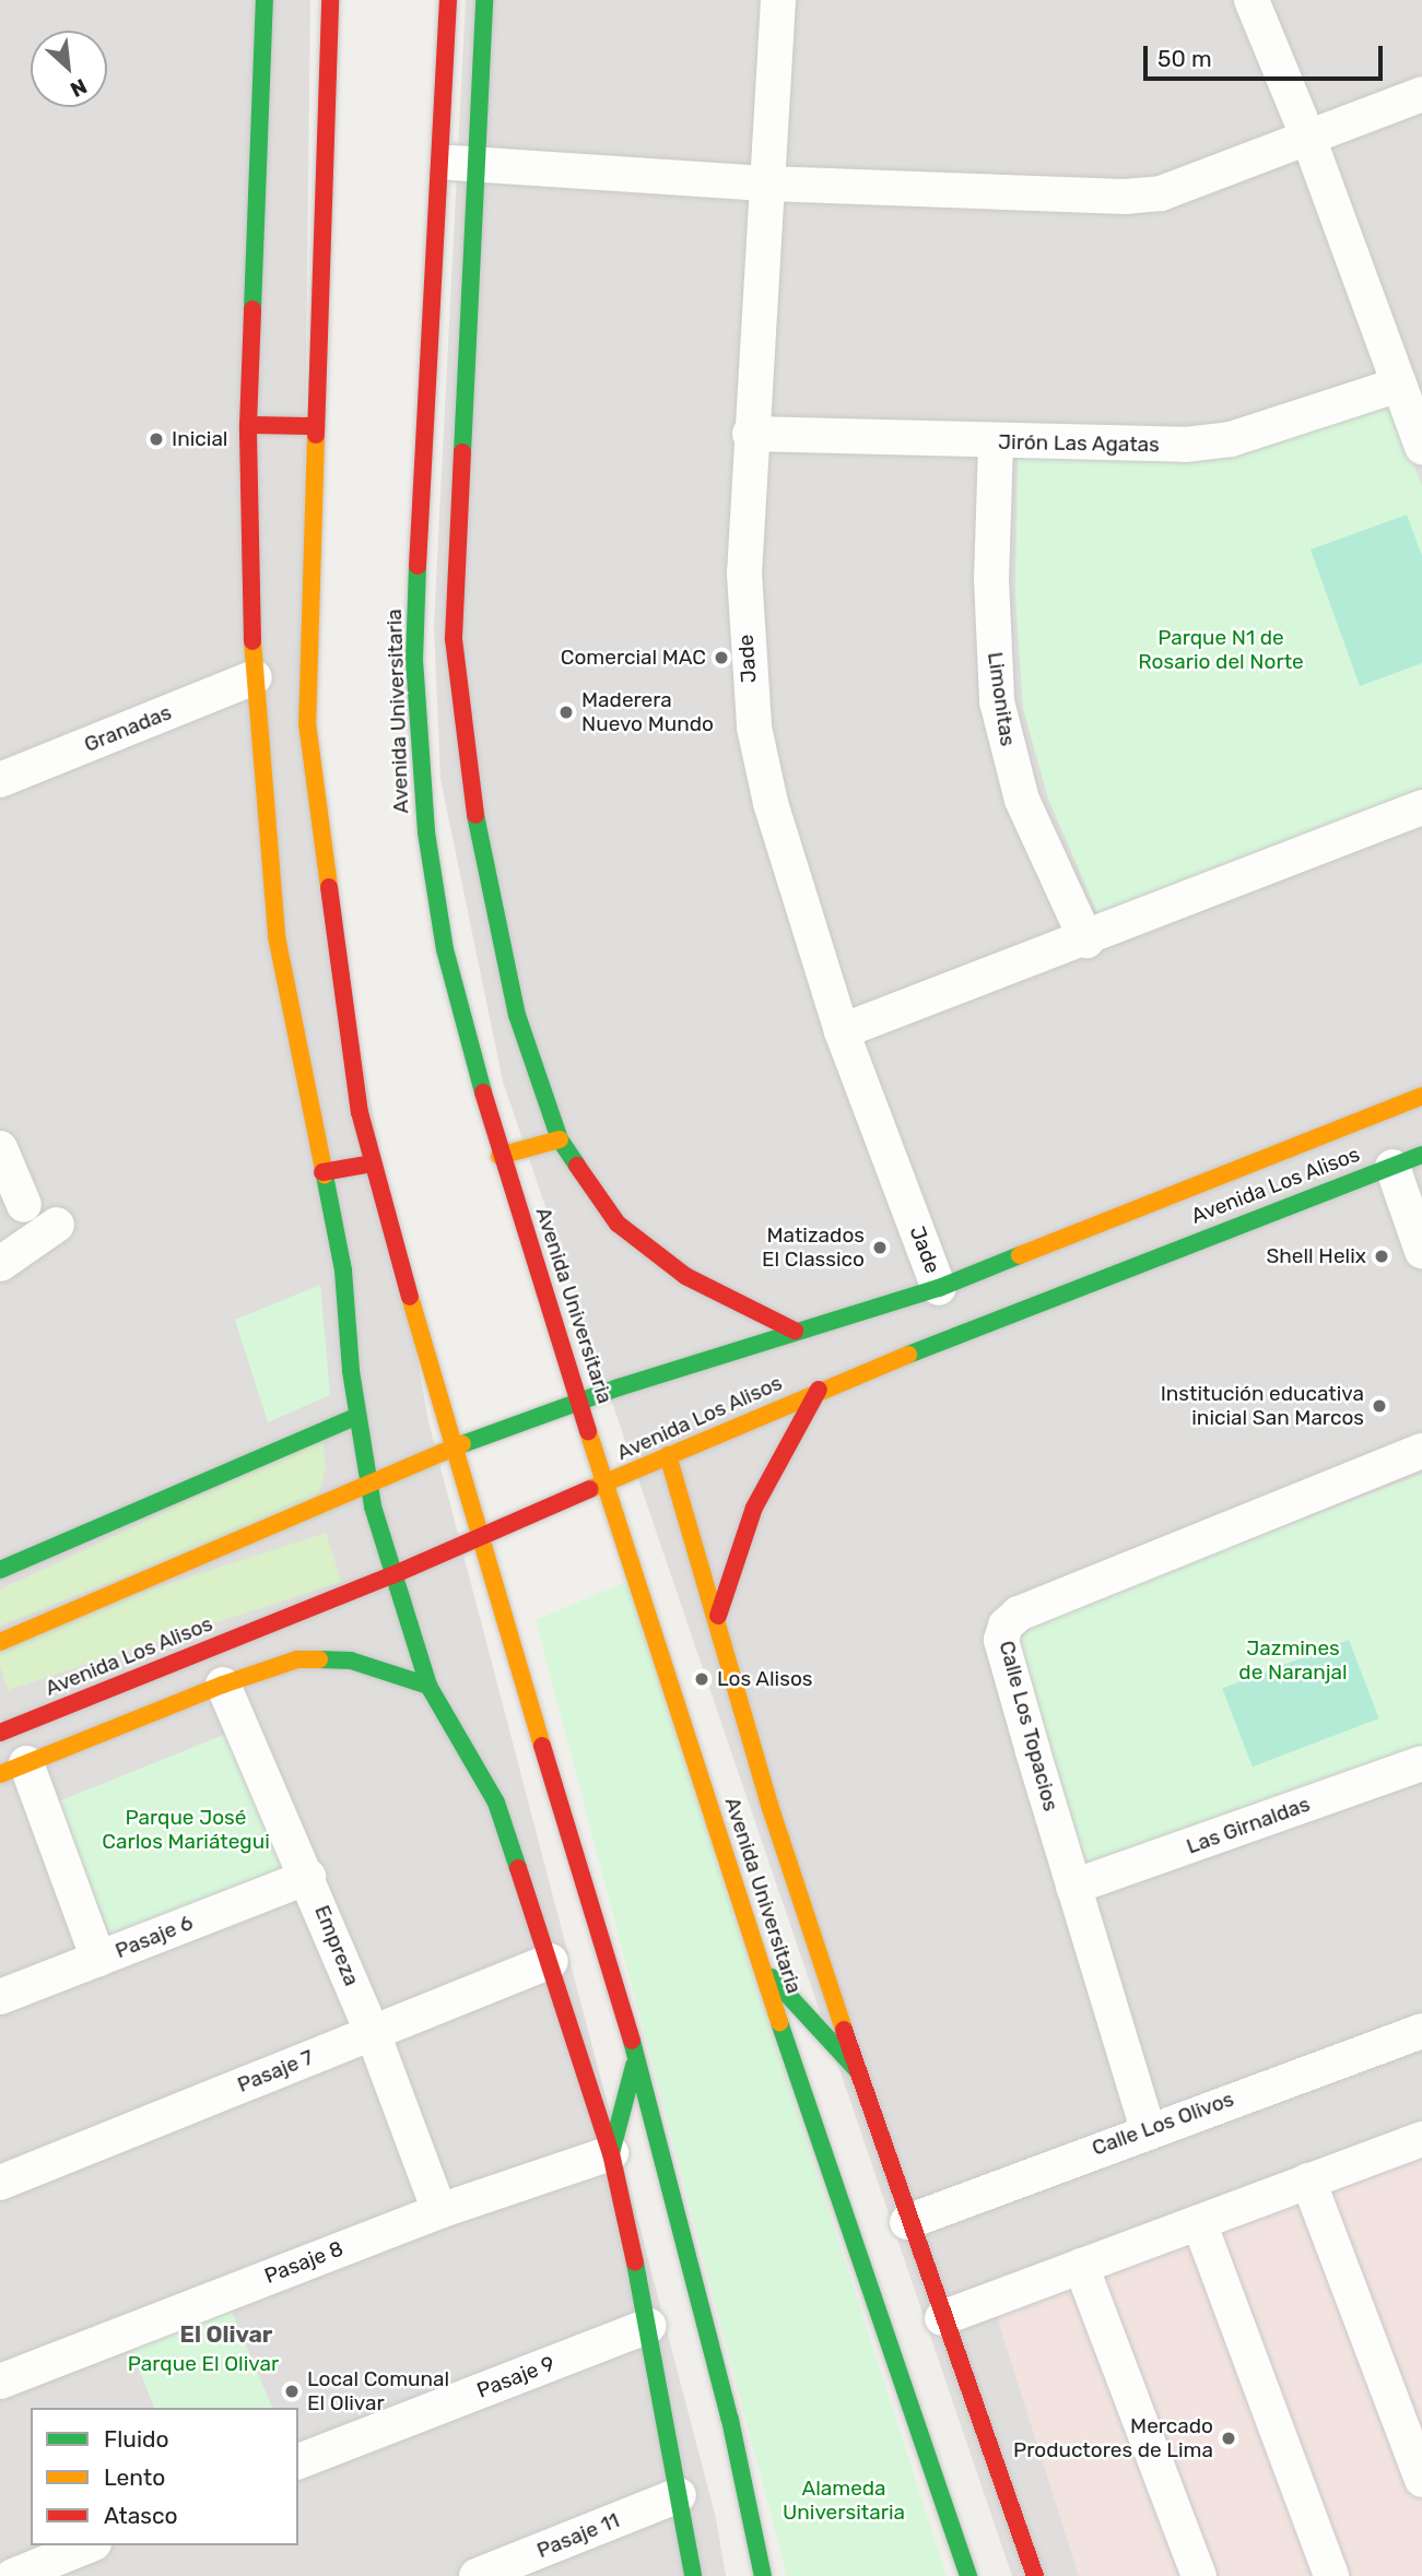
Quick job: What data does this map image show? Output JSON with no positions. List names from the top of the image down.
{
  "streets": {
    "main road": ["Avenida Universitaria", "Avenida Los Alisos"],
    "street": [
      "Jirón Las Agatas",
      "Jade",
      "Limonitas",
      "Granadas",
      "Calle Los Topacios",
      "Las Girnaldas",
      "Pasaje 6",
      "Empreza",
      "Pasaje 7",
      "Calle Los Olivos",
      "Pasaje 8",
      "Pasaje 9",
      "Pasaje 11"
    ]
  },
  "crossings": [
    ["Jirón Las Agatas", "Jade"],
    ["Jirón Las Agatas", "Limonitas"],
    ["Jade", "Avenida Los Alisos"],
    ["Avenida Universitaria", "Avenida Los Alisos"],
    ["Avenida Universitaria", "Calle Los Olivos"],
    ["Calle Los Topacios", "Las Girnaldas"],
    ["Calle Los Topacios", "Calle Los Olivos"],
    ["Pasaje 6", "Empreza"],
    ["Empreza", "Pasaje 7"],
    ["Empreza", "Pasaje 8"]
  ],
  "districts": ["El Olivar"],
  "parks": [
    "Parque N1 de Rosario del Norte",
    "Jazmines de Naranjal",
    "Parque José Carlos Mariátegui",
    "Parque El Olivar",
    "Alameda Universitaria"
  ],
  "places": [
    "Inicial",
    "Comercial MAC",
    "Maderera Nuevo Mundo",
    "Matizados El Classico",
    "Shell Helix",
    "Institución educativa inicial San Marcos",
    "Los Alisos",
    "Local Comunal El Olivar",
    "Mercado Productores de Lima"
  ],
  "legend": ["Fluido", "Lento", "Atasco"],
  "scale_bar": "50 m",
  "north": "bottom right"
}
